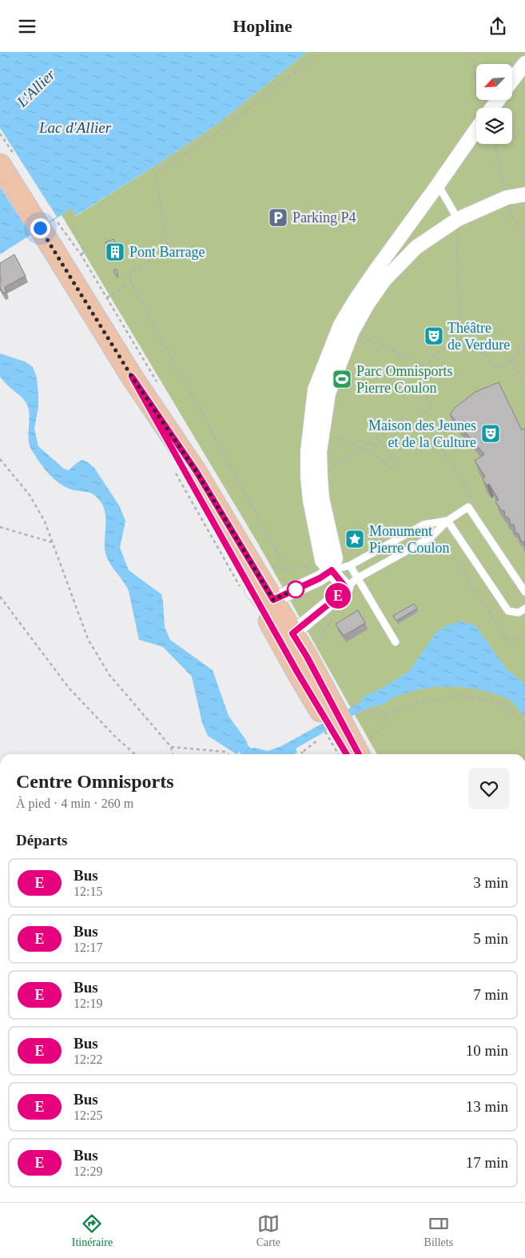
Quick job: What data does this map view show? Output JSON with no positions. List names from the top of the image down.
{
  "water": ["L'Allier", "Lac d'Allier"],
  "places": {
    "parking": ["Parking P4"],
    "building": ["Pont Barrage"],
    "theatre": ["Théâtre de Verdure", "Maison des Jeunes et de la Culture"],
    "sports": ["Parc Omnisports Pierre Coulon"],
    "place": ["Monument Pierre Coulon"]
  },
  "lines": ["bus line E"],
  "north": "bottom left",
  "page": {
    "header": "Hopline",
    "on_map": "E",
    "heading": [
      ["Centre Omnisports", "À pied · 4 min · 260 m"],
      "Départs"
    ],
    "list": [
      {
        "mark": "E",
        "name": "Bus",
        "note": "12:15",
        "value": "3 min"
      },
      {
        "mark": "E",
        "name": "Bus",
        "note": "12:17",
        "value": "5 min"
      },
      {
        "mark": "E",
        "name": "Bus",
        "note": "12:19",
        "value": "7 min"
      },
      {
        "mark": "E",
        "name": "Bus",
        "note": "12:22",
        "value": "10 min"
      },
      {
        "mark": "E",
        "name": "Bus",
        "note": "12:25",
        "value": "13 min"
      },
      {
        "mark": "E",
        "name": "Bus",
        "note": "12:29",
        "value": "17 min"
      }
    ],
    "tabs": ["Itinéraire", "Carte", "Billets"]
  }
}
